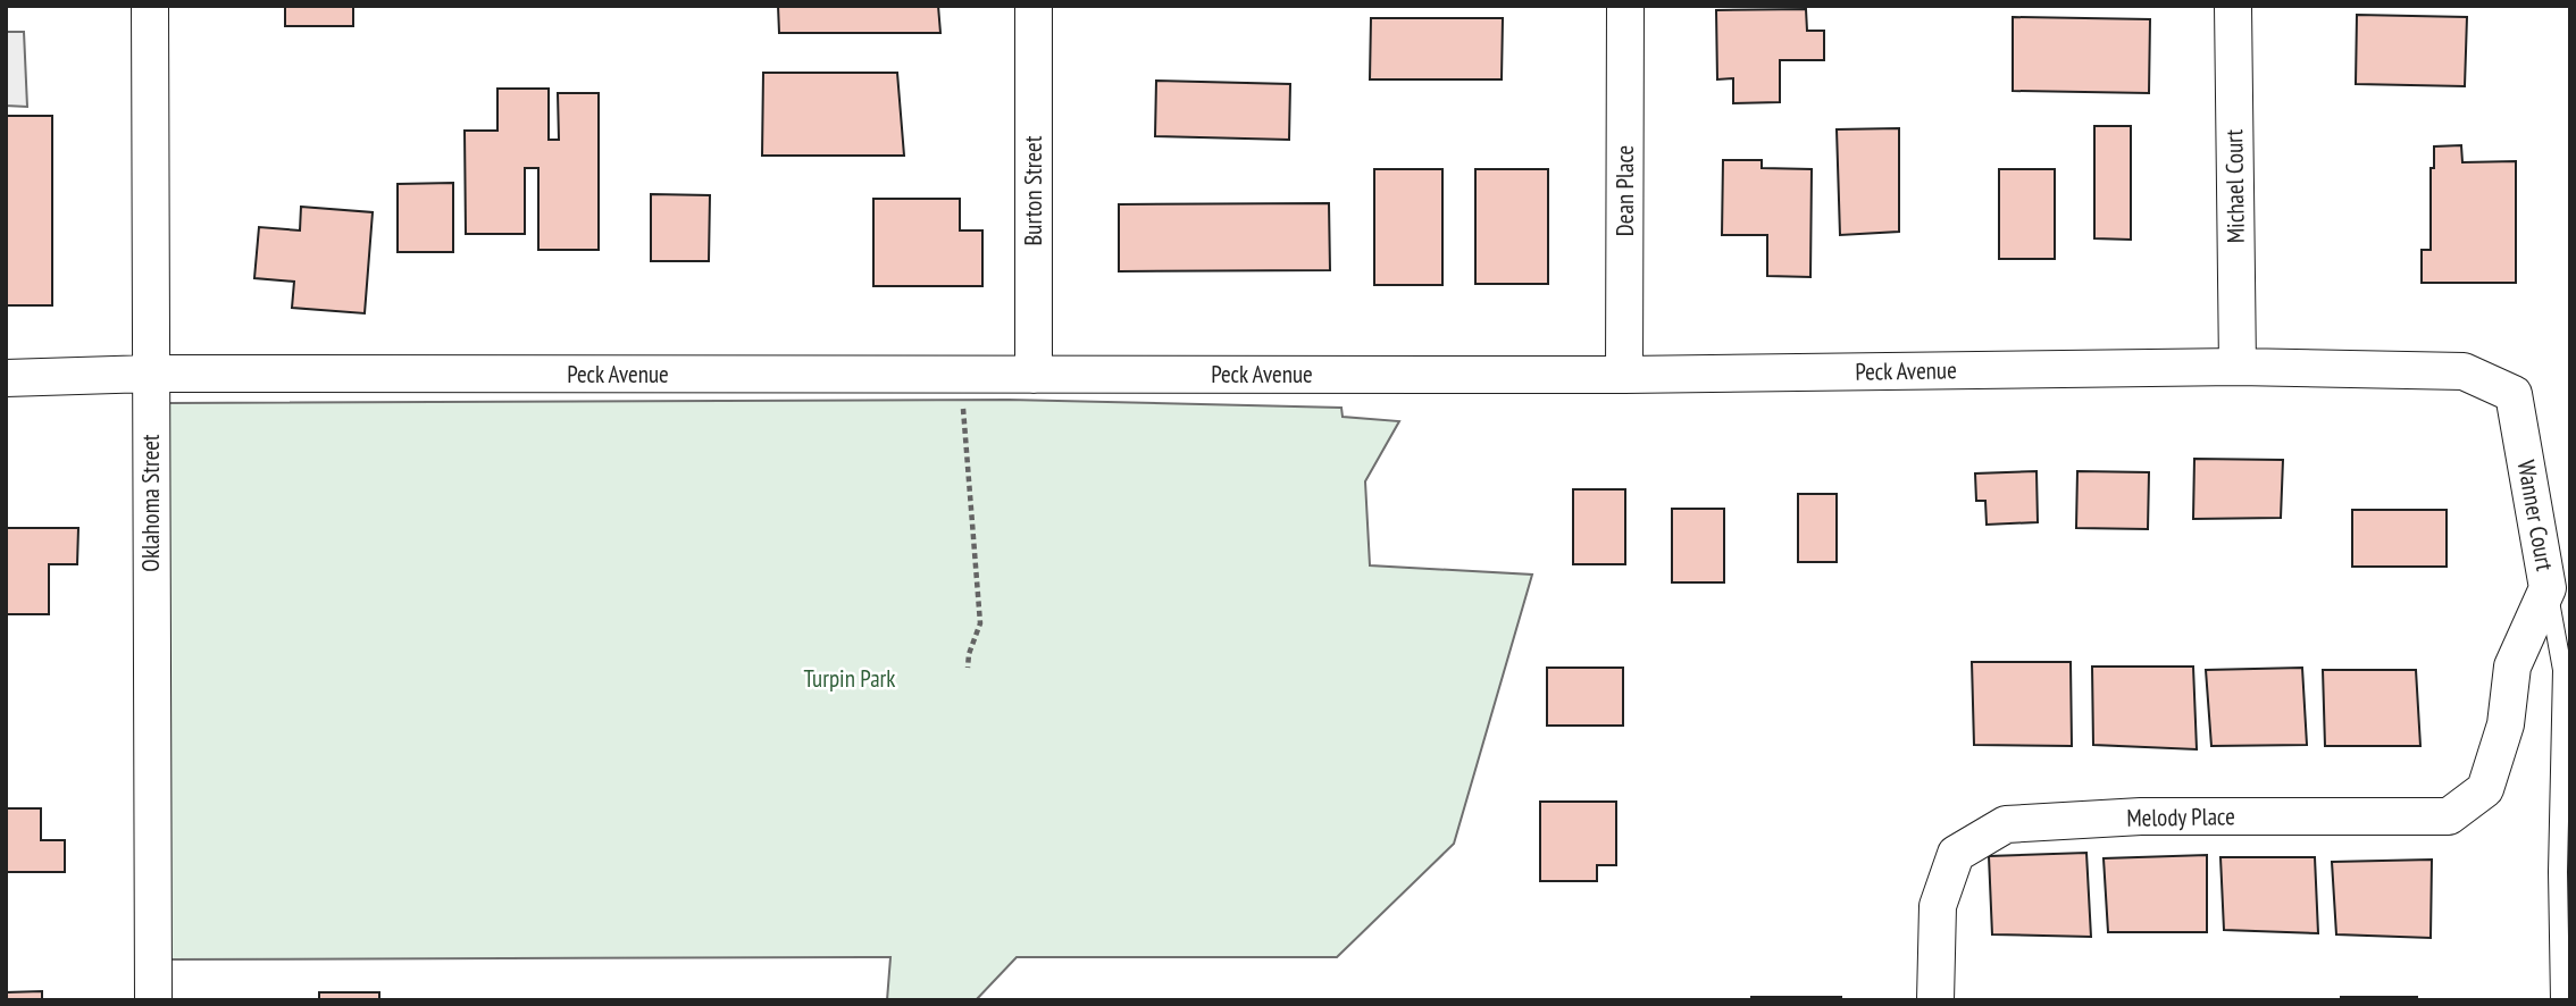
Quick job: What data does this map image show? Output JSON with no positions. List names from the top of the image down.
{
  "streets": {
    "street": [
      "Michael Court",
      "Burton Street",
      "Dean Place",
      "Peck Avenue",
      "Oklahoma Street",
      "Wanner Court",
      "Melody Place"
    ]
  },
  "crossings": [
    ["Michael Court", "Peck Avenue"],
    ["Burton Street", "Peck Avenue"],
    ["Dean Place", "Peck Avenue"],
    ["Peck Avenue", "Oklahoma Street"],
    ["Peck Avenue", "Wanner Court"],
    ["Wanner Court", "Melody Place"]
  ],
  "parks": ["Turpin Park"]
}
